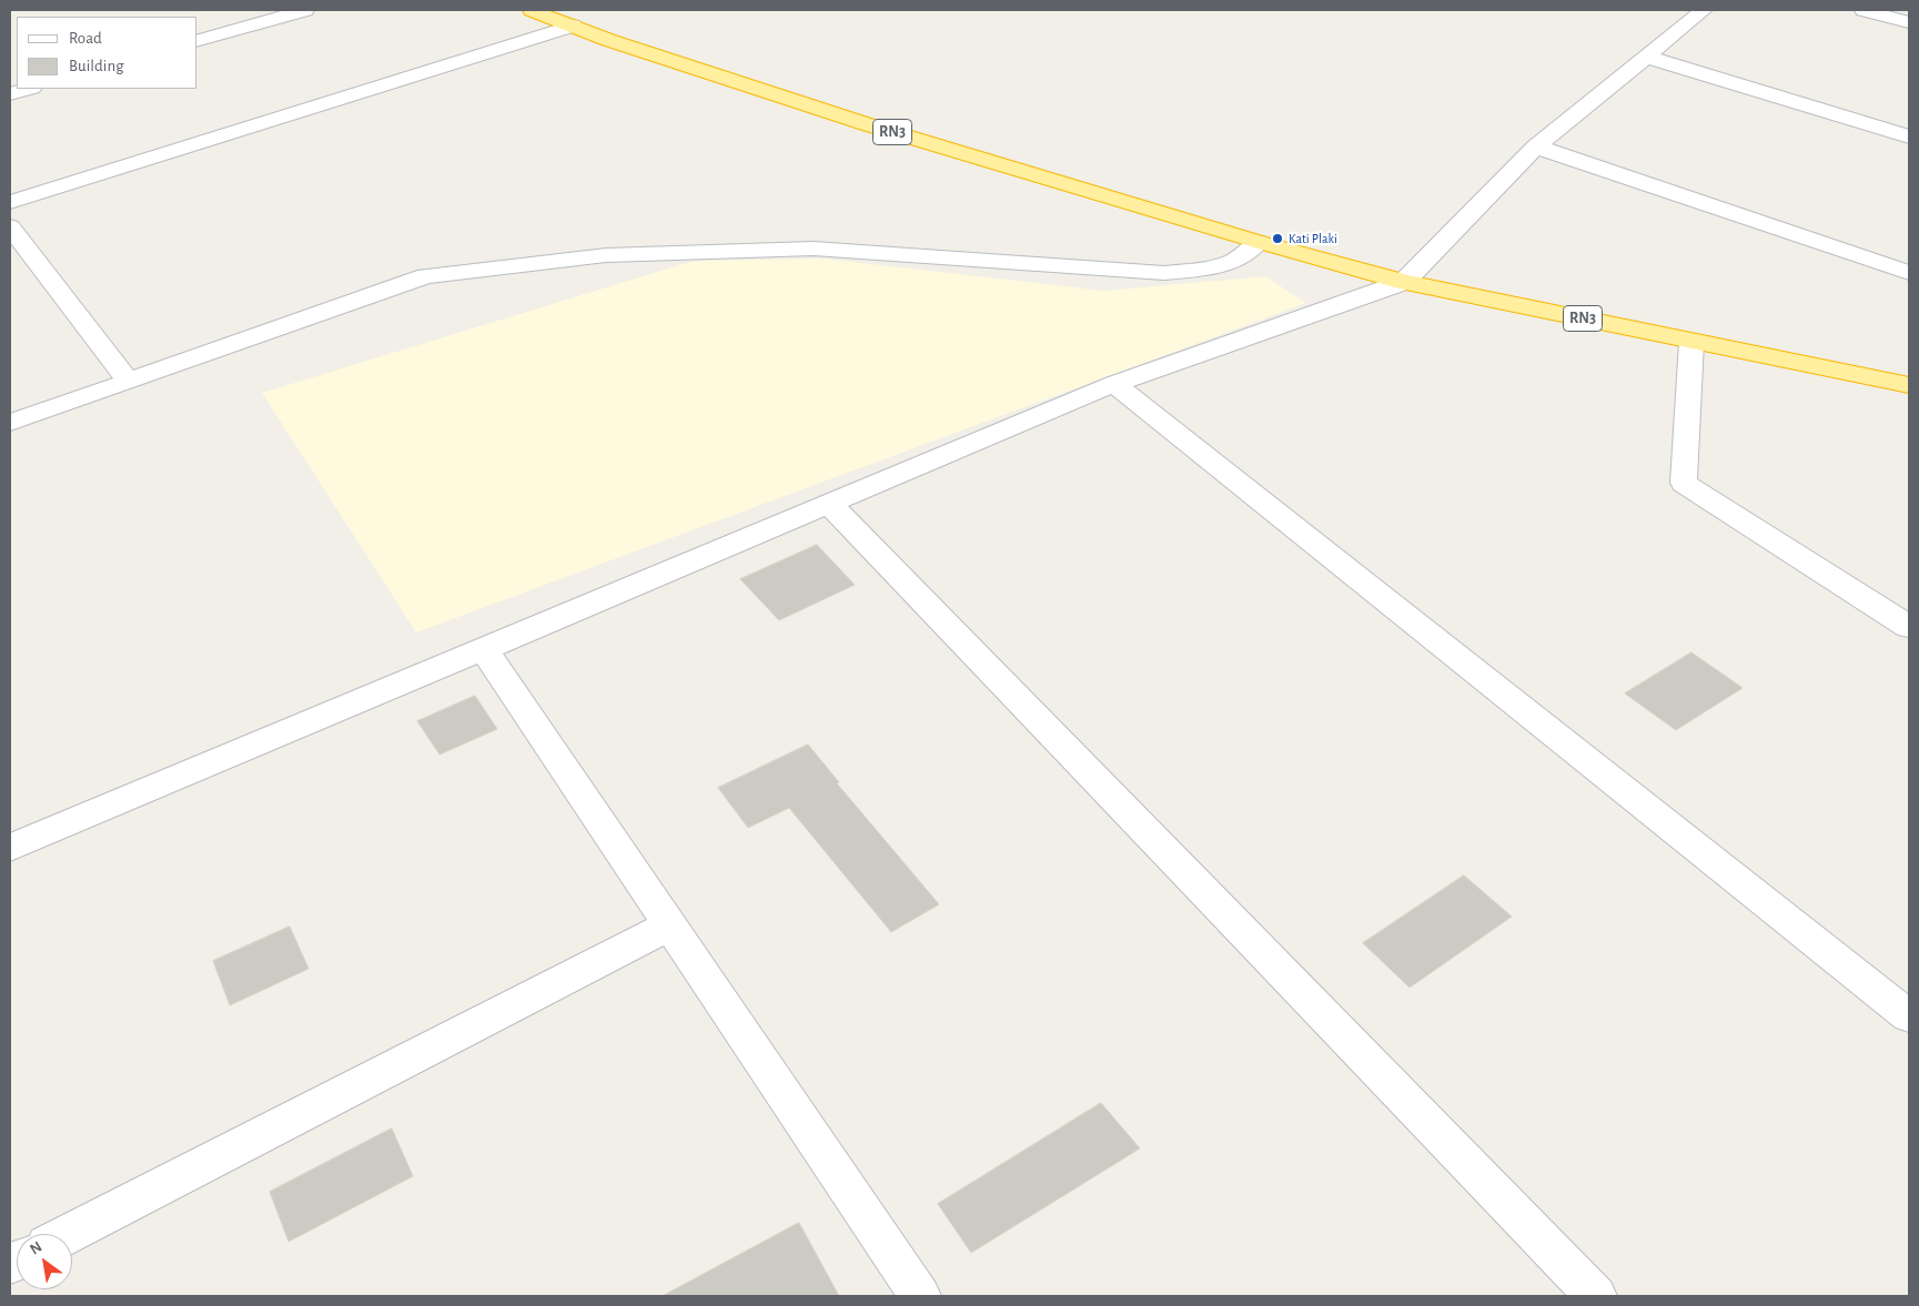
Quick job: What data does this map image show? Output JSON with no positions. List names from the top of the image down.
{
  "streets": {
    "highway": ["RN3"]
  },
  "places": ["Kati Plaki"],
  "legend": ["Road", "Building"],
  "north": "top left"
}
